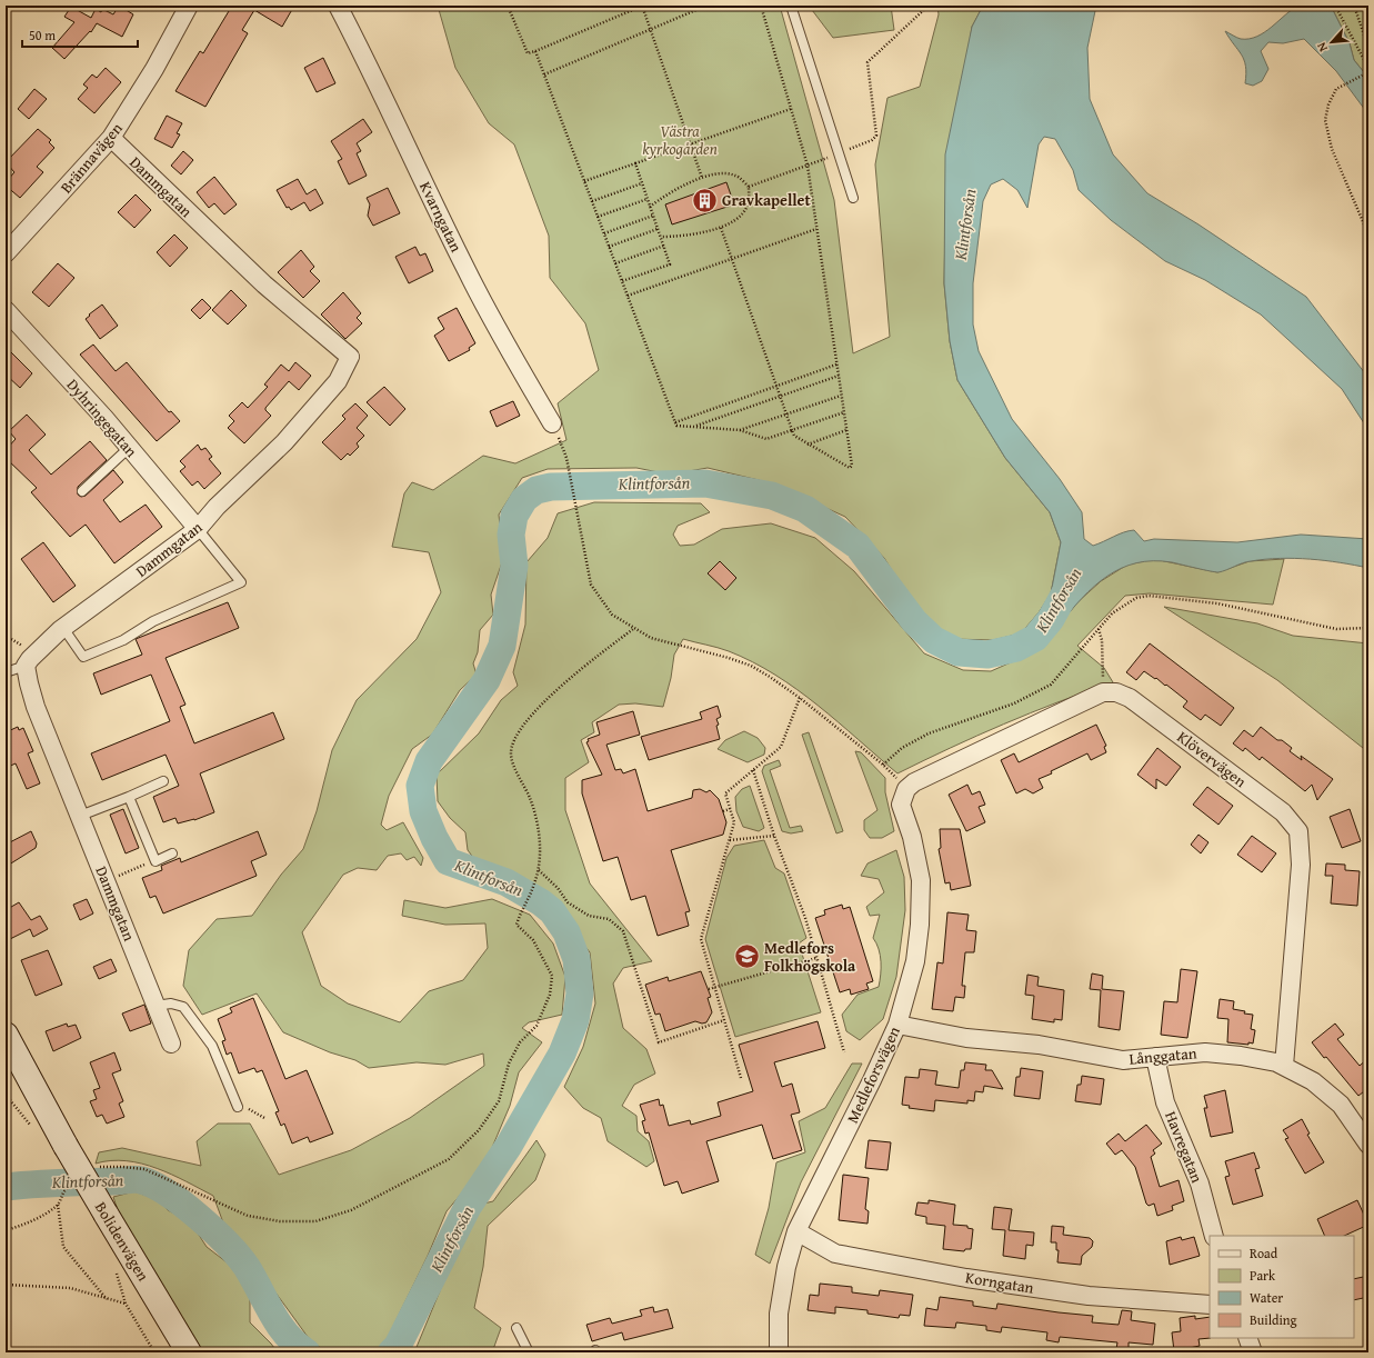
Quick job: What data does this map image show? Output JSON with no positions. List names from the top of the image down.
{
  "streets": {
    "main road": ["Bolidenvägen"],
    "street": [
      "Brännavägen",
      "Dammgatan",
      "Kvarngatan",
      "Dyhringegatan",
      "Klövervägen",
      "Långgatan",
      "Medleforsvägen",
      "Havregatan",
      "Korngatan"
    ]
  },
  "crossings": [
    ["Brännavägen", "Dammgatan"],
    ["Dammgatan", "Dyhringegatan"],
    ["Klövervägen", "Långgatan"],
    ["Långgatan", "Medleforsvägen"],
    ["Långgatan", "Havregatan"],
    ["Medleforsvägen", "Korngatan"]
  ],
  "water": ["Klintforsån"],
  "parks": ["Västra kyrkogården"],
  "places": {
    "building": ["Gravkapellet"],
    "school or university": ["Medlefors Folkhögskola"]
  },
  "legend": [
    "Road",
    "Park",
    "Water",
    "Building"
  ],
  "scale_bar": "50 m",
  "north": "bottom left"
}
